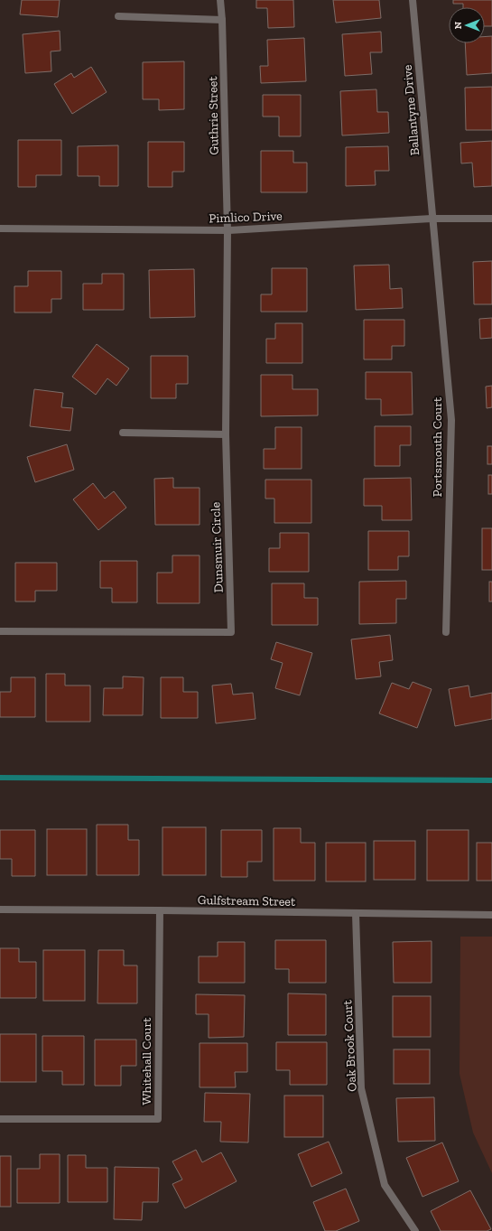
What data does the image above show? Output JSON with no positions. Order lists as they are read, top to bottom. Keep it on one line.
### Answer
{"streets":{"street":["Ballantyne Drive","Guthrie Street","Pimlico Drive","Portsmouth Court","Dunsmuir Circle","Gulfstream Street","Oak Brook Court","Whitehall Court"]},"crossings":[["Ballantyne Drive","Pimlico Drive"],["Ballantyne Drive","Portsmouth Court"],["Guthrie Street","Pimlico Drive"],["Guthrie Street","Dunsmuir Circle"],["Pimlico Drive","Portsmouth Court"],["Pimlico Drive","Dunsmuir Circle"],["Gulfstream Street","Oak Brook Court"],["Gulfstream Street","Whitehall Court"]],"north":"left"}
